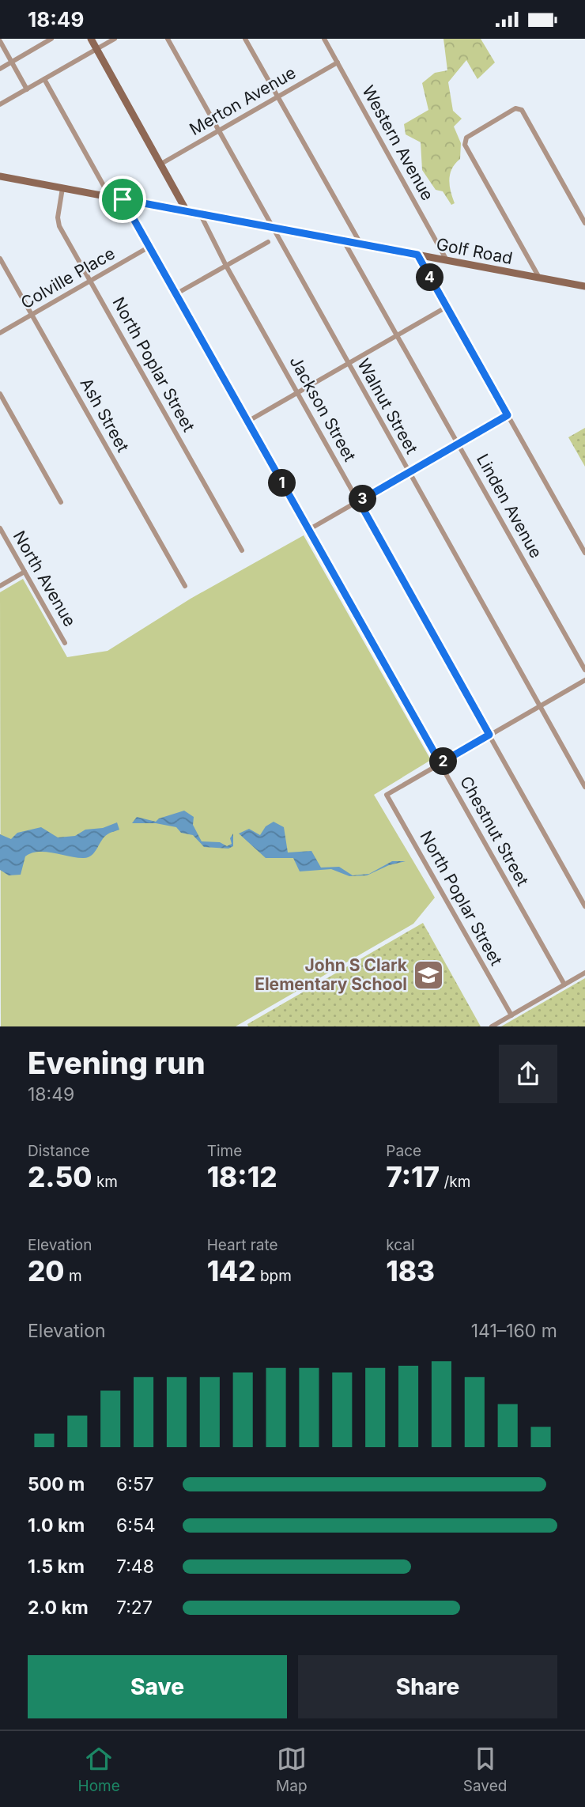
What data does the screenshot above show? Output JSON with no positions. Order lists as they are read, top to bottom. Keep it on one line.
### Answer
{"streets":{"street":["Merton Avenue","Western Avenue","Golf Road","Colville Place","North Poplar Street","Walnut Street","Jackson Street","Ash Street","Linden Avenue","North Avenue","Chestnut Street"]},"crossings":[["Merton Avenue","Western Avenue"],["Merton Avenue","Walnut Street"],["Western Avenue","Golf Road"],["Golf Road","North Poplar Street"],["Golf Road","Walnut Street"],["Golf Road","Jackson Street"],["Golf Road","Linden Avenue"],["Golf Road","Chestnut Street"],["Colville Place","North Poplar Street"],["Colville Place","Ash Street"],["Colville Place","Chestnut Street"],["North Poplar Street","Chestnut Street"]],"places":{"school or university":["John S Clark Elementary School"]},"page":{"status":"18:49","pins":["4","1","3","2"],"heading":["Evening run","18:49"],"stats":[["Distance","2.50 km"],["Time","18:12"],["Pace","7:17 /km"],["Elevation","20 m"],["Heart rate","142 bpm"],["kcal","183"]],"chart":["Elevation","141–160 m"],"list":[{"name":"500 m","note":"6:57"},{"name":"1.0 km","note":"6:54"},{"name":"1.5 km","note":"7:48"},{"name":"2.0 km","note":"7:27"}],"buttons":["Save","Share"],"tabs":["Home","Map","Saved"]}}
